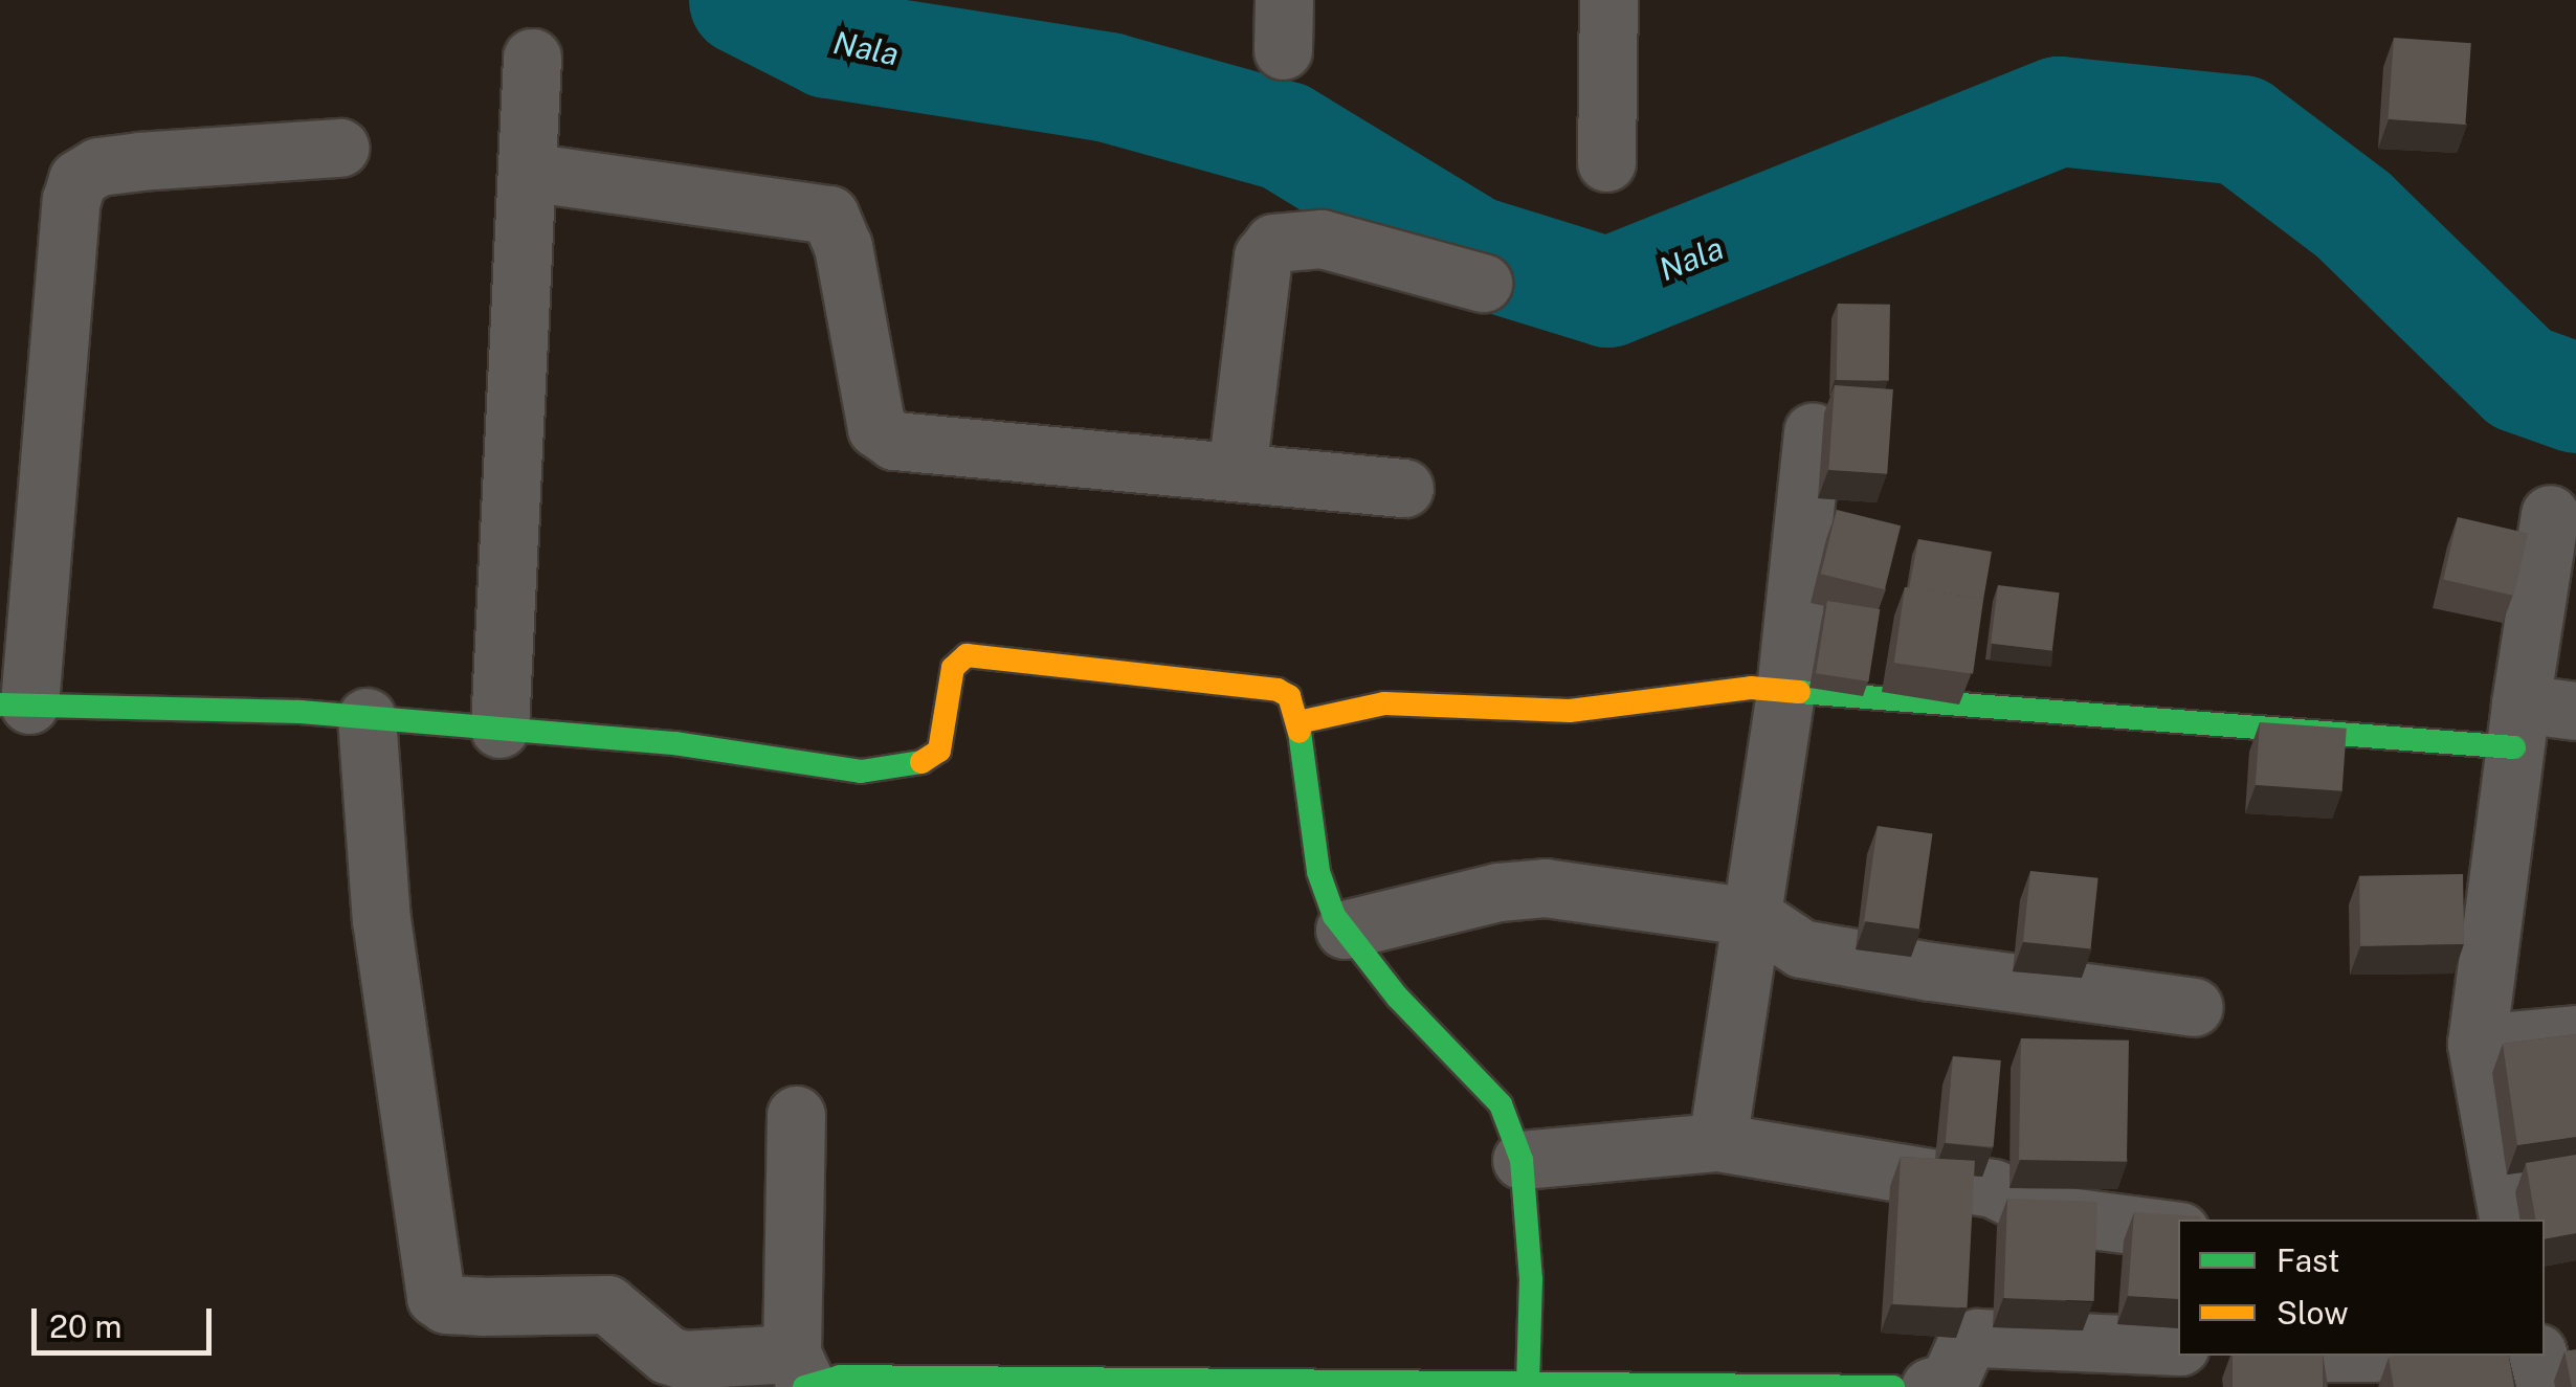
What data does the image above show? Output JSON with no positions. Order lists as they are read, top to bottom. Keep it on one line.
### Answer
{"water":["Nala"],"legend":["Fast","Slow"],"scale_bar":"20 m"}
